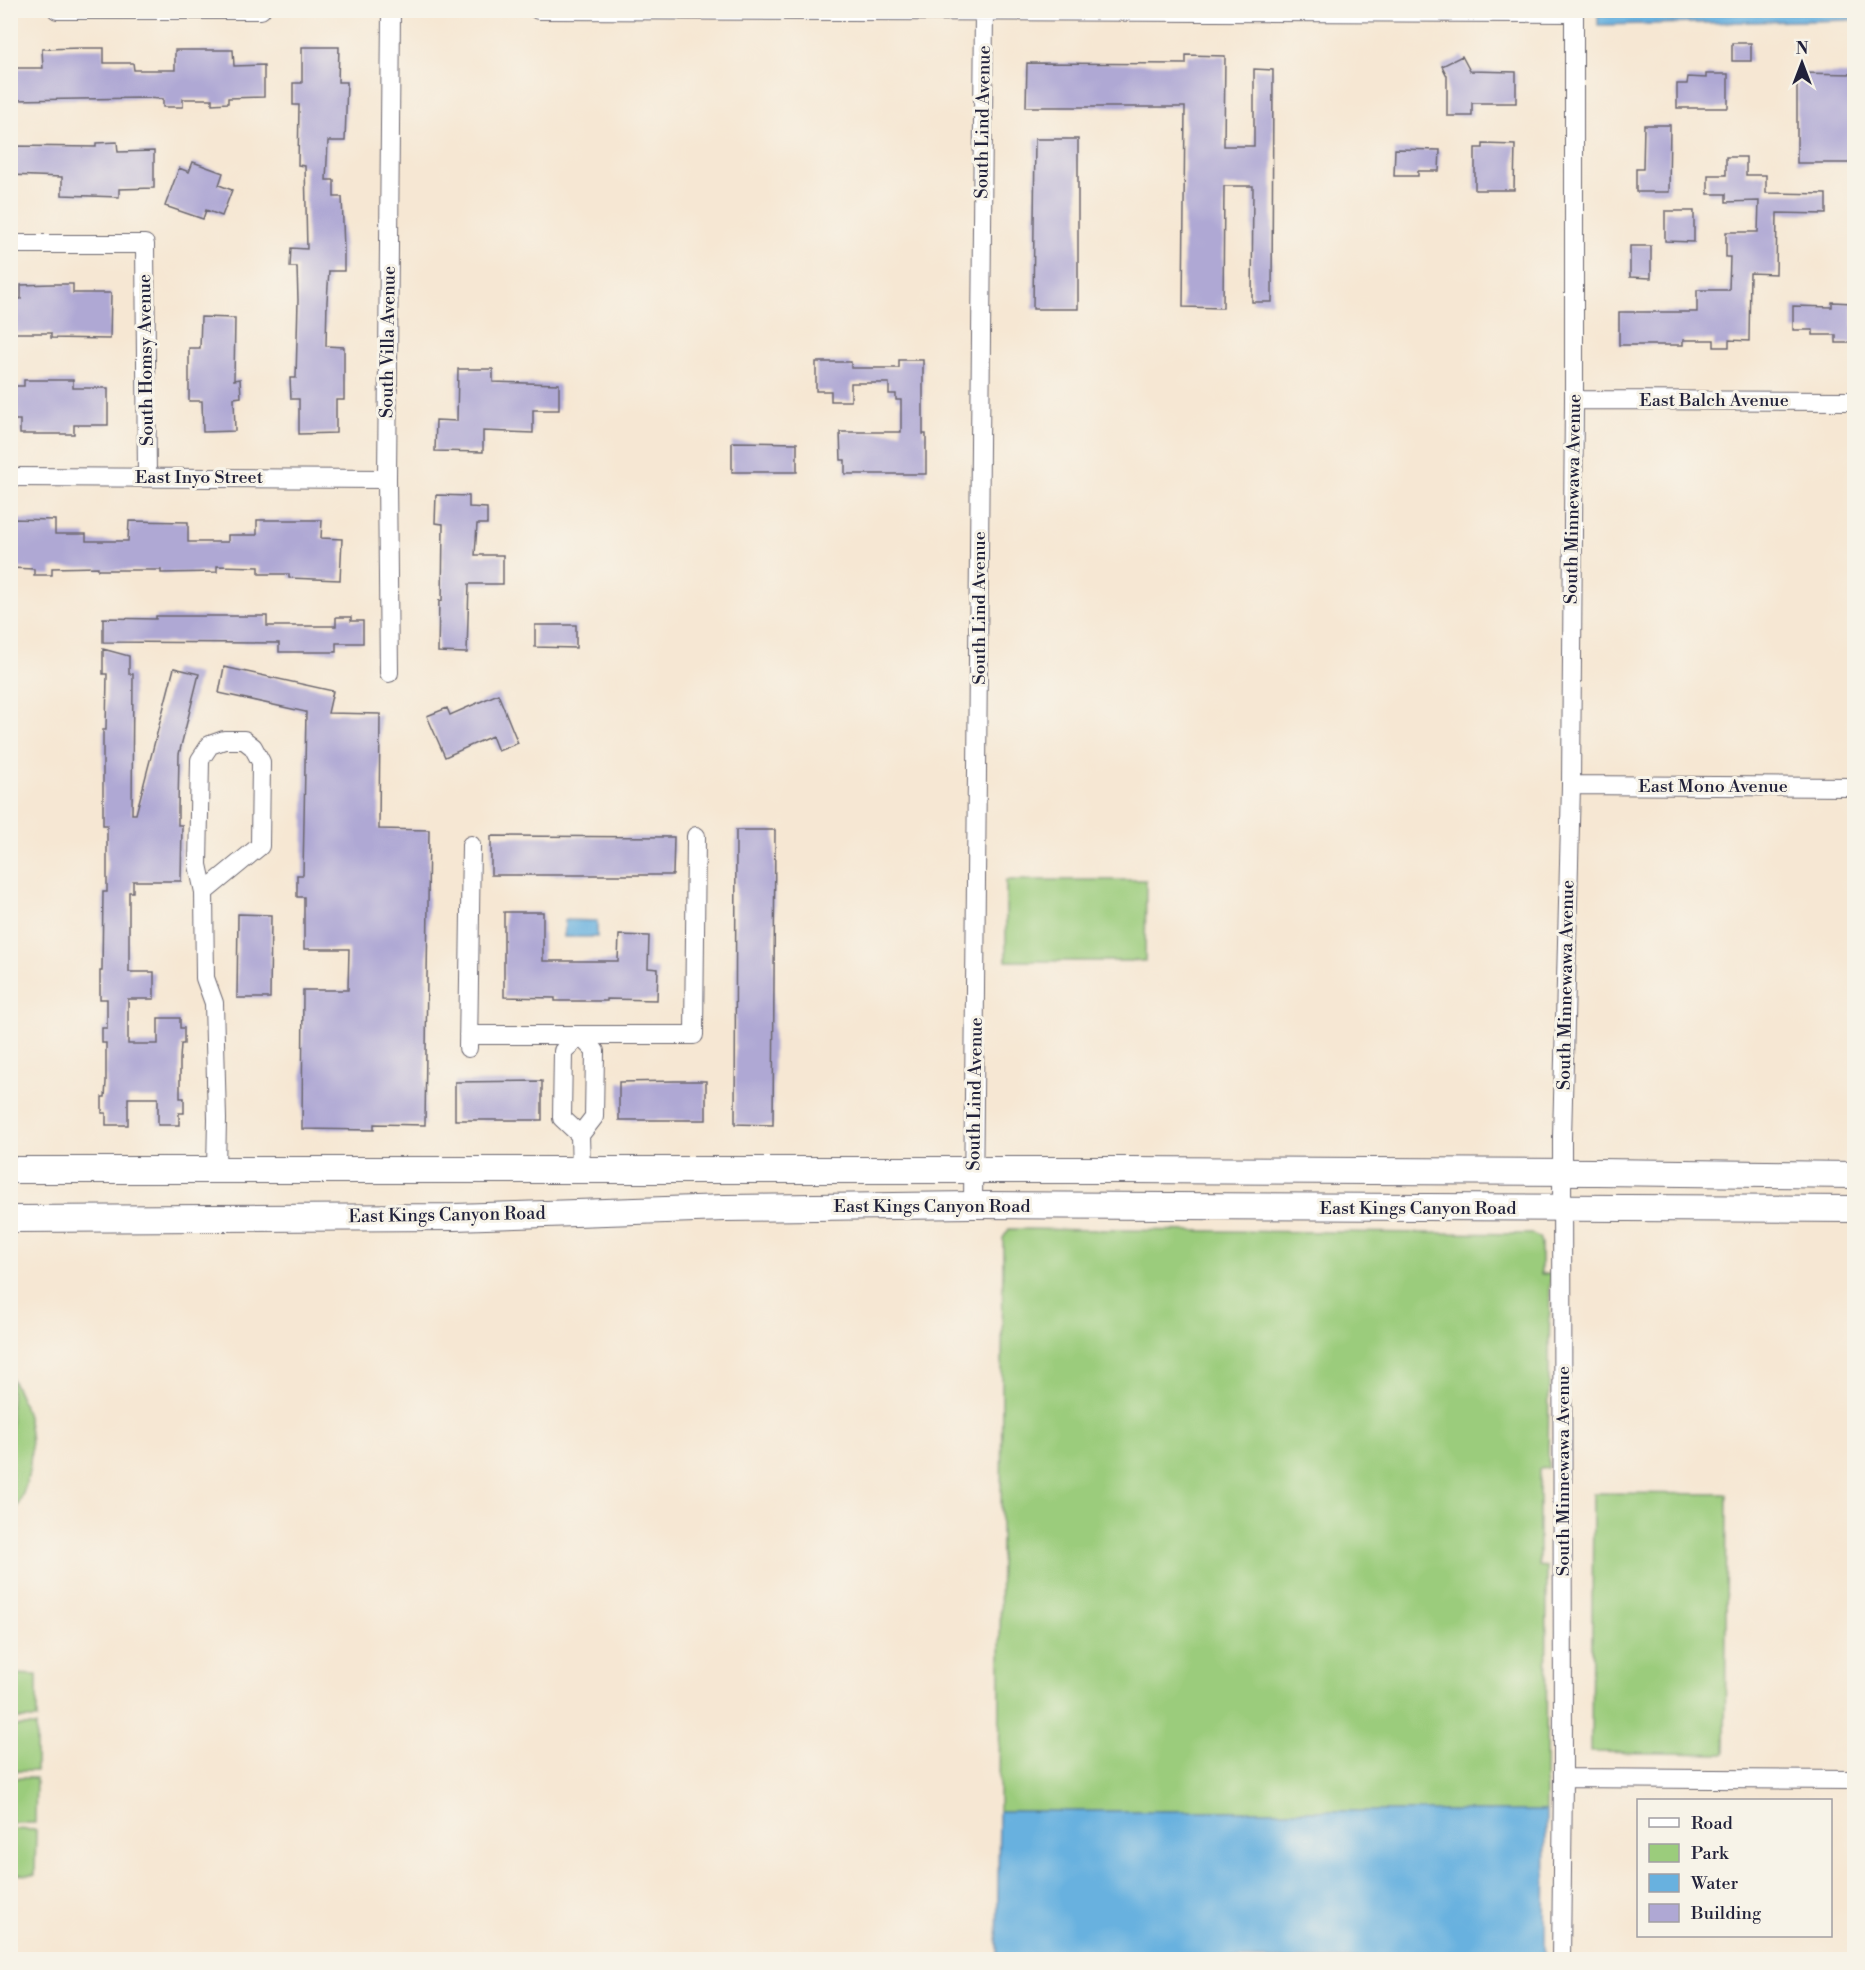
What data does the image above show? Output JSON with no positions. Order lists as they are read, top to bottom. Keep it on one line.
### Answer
{"streets":{"main road":["East Kings Canyon Road"],"street":["South Lind Avenue","South Villa Avenue","South Homsy Avenue","East Balch Avenue","East Inyo Street","South Minnewawa Avenue","East Mono Avenue"]},"crossings":[["South Lind Avenue","East Kings Canyon Road"],["South Villa Avenue","East Inyo Street"],["South Homsy Avenue","East Inyo Street"],["East Balch Avenue","South Minnewawa Avenue"],["South Minnewawa Avenue","East Mono Avenue"],["South Minnewawa Avenue","East Kings Canyon Road"]],"legend":["Road","Park","Water","Building"],"north":"top"}
